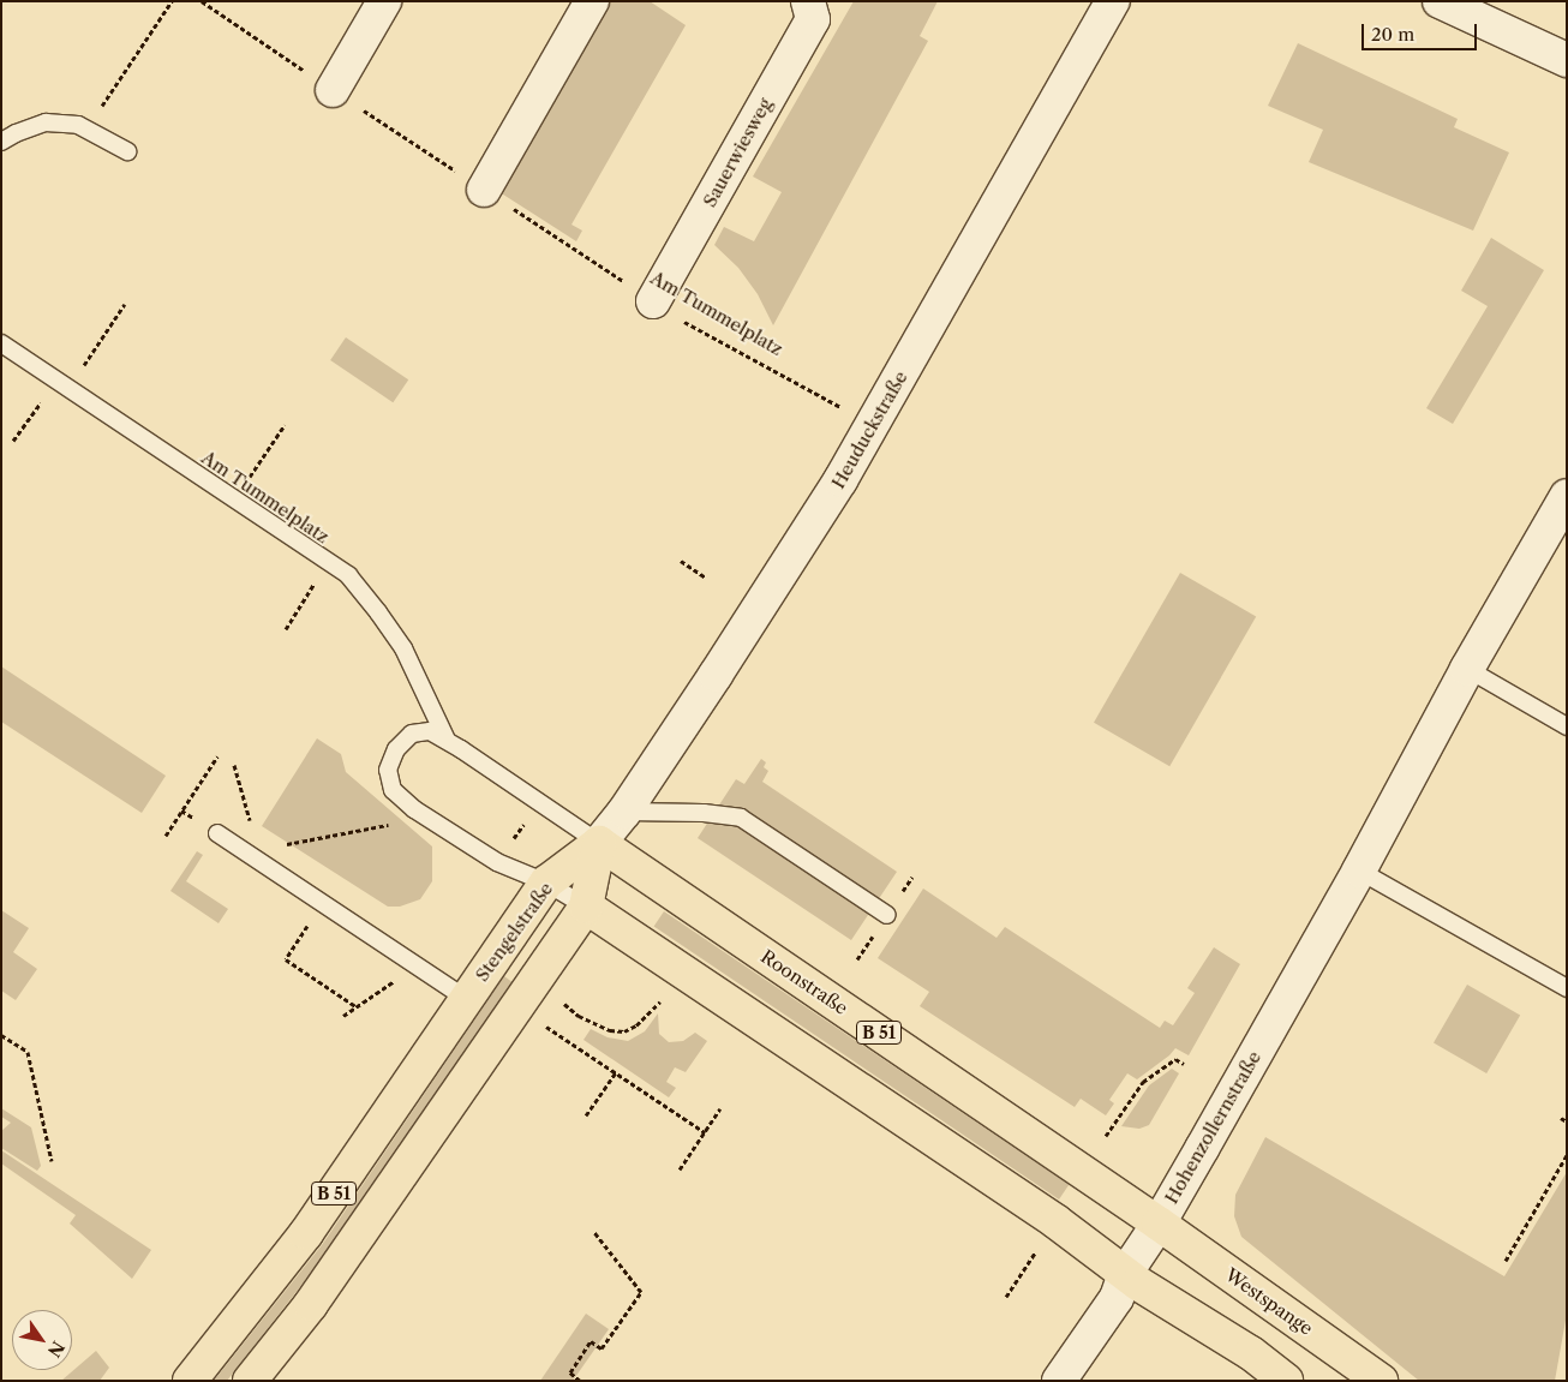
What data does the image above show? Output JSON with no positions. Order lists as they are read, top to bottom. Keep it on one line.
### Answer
{"streets":{"main road":["Stengelstraße","Roonstraße","B 51","Westspange"],"street":["Sauerwiesweg","Heuduckstraße","Hohenzollernstraße"],"lane":["Am Tummelplatz"]},"crossings":[["Sauerwiesweg","Am Tummelplatz"],["Am Tummelplatz","Heuduckstraße"],["Heuduckstraße","Stengelstraße"],["Heuduckstraße","Roonstraße"],["Heuduckstraße","B 51"],["Stengelstraße","Roonstraße"],["Stengelstraße","B 51"],["Roonstraße","B 51"],["Roonstraße","Hohenzollernstraße"],["Roonstraße","Westspange"],["Hohenzollernstraße","Westspange"]],"scale_bar":"20 m","north":"bottom right"}
